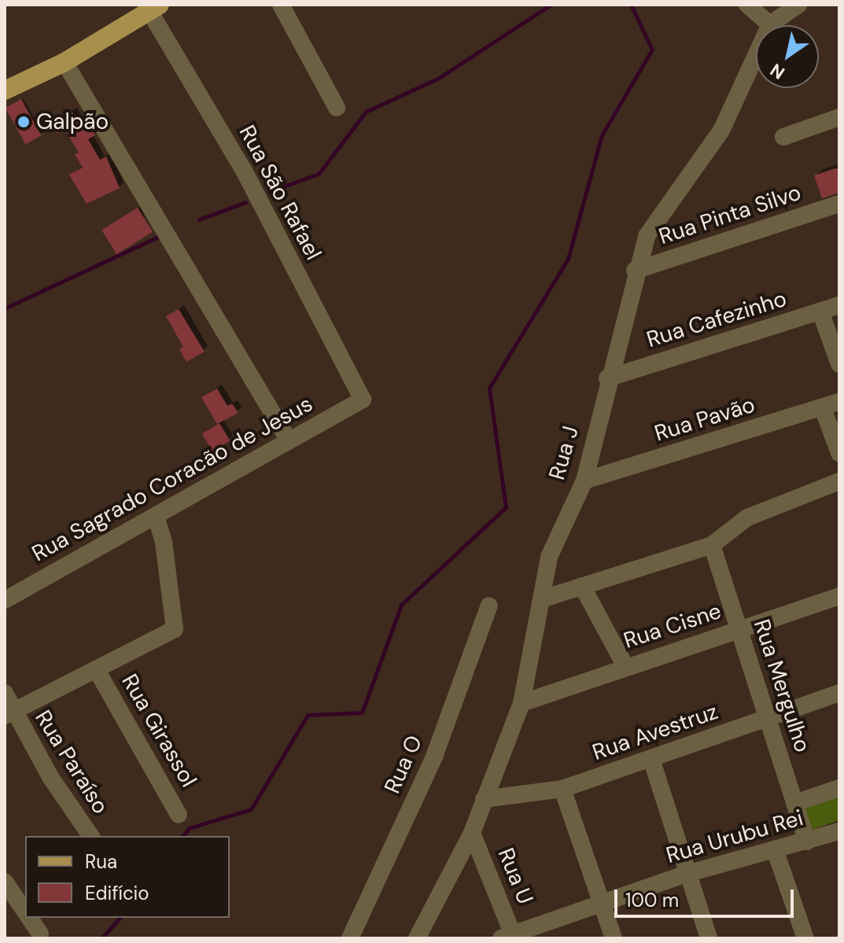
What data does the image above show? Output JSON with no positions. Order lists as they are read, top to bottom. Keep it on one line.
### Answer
{"streets":{"street":["Rua São Rafael","Rua Pinta Silvo","Rua Cafezinho","Rua Pavão","Rua J","Rua Sagrado Coracão de Jesus","Rua Cisne","Rua Mergulho","Rua Girassol","Rua Avestruz","Rua Paraíso","Rua O","Rua Urubu Rei","Rua U"]},"crossings":[["Rua São Rafael","Rua Sagrado Coracão de Jesus"],["Rua Pinta Silvo","Rua J"],["Rua Cafezinho","Rua J"],["Rua Pavão","Rua J"],["Rua J","Rua Cisne"],["Rua J","Rua Avestruz"],["Rua J","Rua U"],["Rua Cisne","Rua Mergulho"],["Rua Mergulho","Rua Avestruz"],["Rua Mergulho","Rua Urubu Rei"],["Rua Urubu Rei","Rua U"]],"places":["Galpão"],"legend":["Rua","Edifício"],"scale_bar":"100 m","north":"bottom left"}
